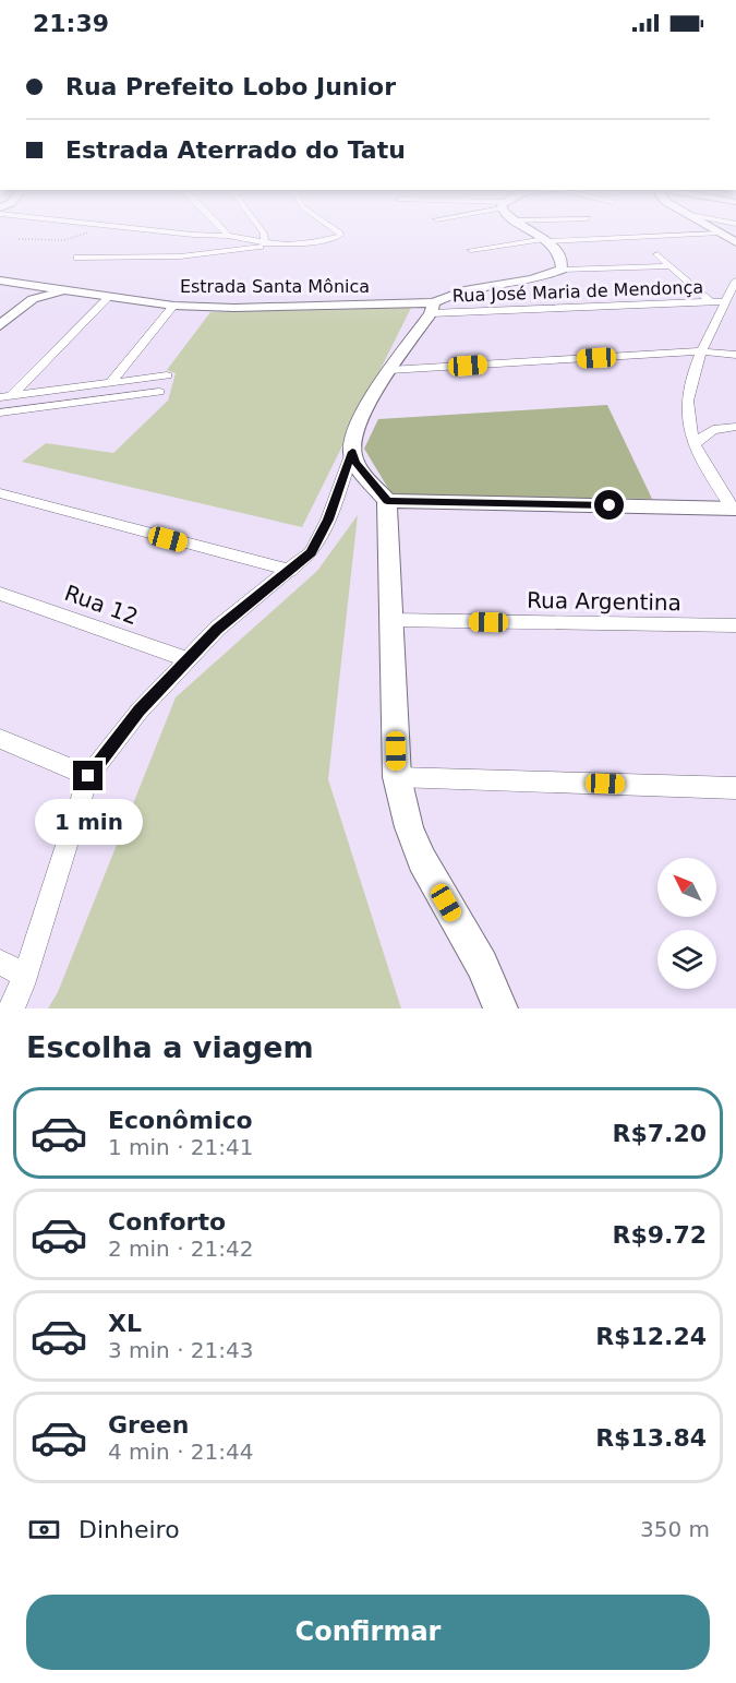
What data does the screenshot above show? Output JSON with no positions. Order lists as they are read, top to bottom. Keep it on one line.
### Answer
{"streets":{"main road":["Estrada Santa Mônica"],"street":["Rua José Maria de Mendonça","Rua Argentina","Rua 12"]},"crossings":[["Estrada Santa Mônica","Rua José Maria de Mendonça"]],"north":"top left","page":{"status":"21:39","banner":["Rua Prefeito Lobo Junior","Estrada Aterrado do Tatu"],"bubble":"1 min","heading":"Escolha a viagem","list":[{"name":"Econômico","note":"1 min · 21:41","value":"R$7.20"},{"name":"Conforto","note":"2 min · 21:42","value":"R$9.72"},{"name":"XL","note":"3 min · 21:43","value":"R$12.24"},{"name":"Green","note":"4 min · 21:44","value":"R$13.84"}],"pay":["Dinheiro","350 m"],"buttons":"Confirmar"}}
